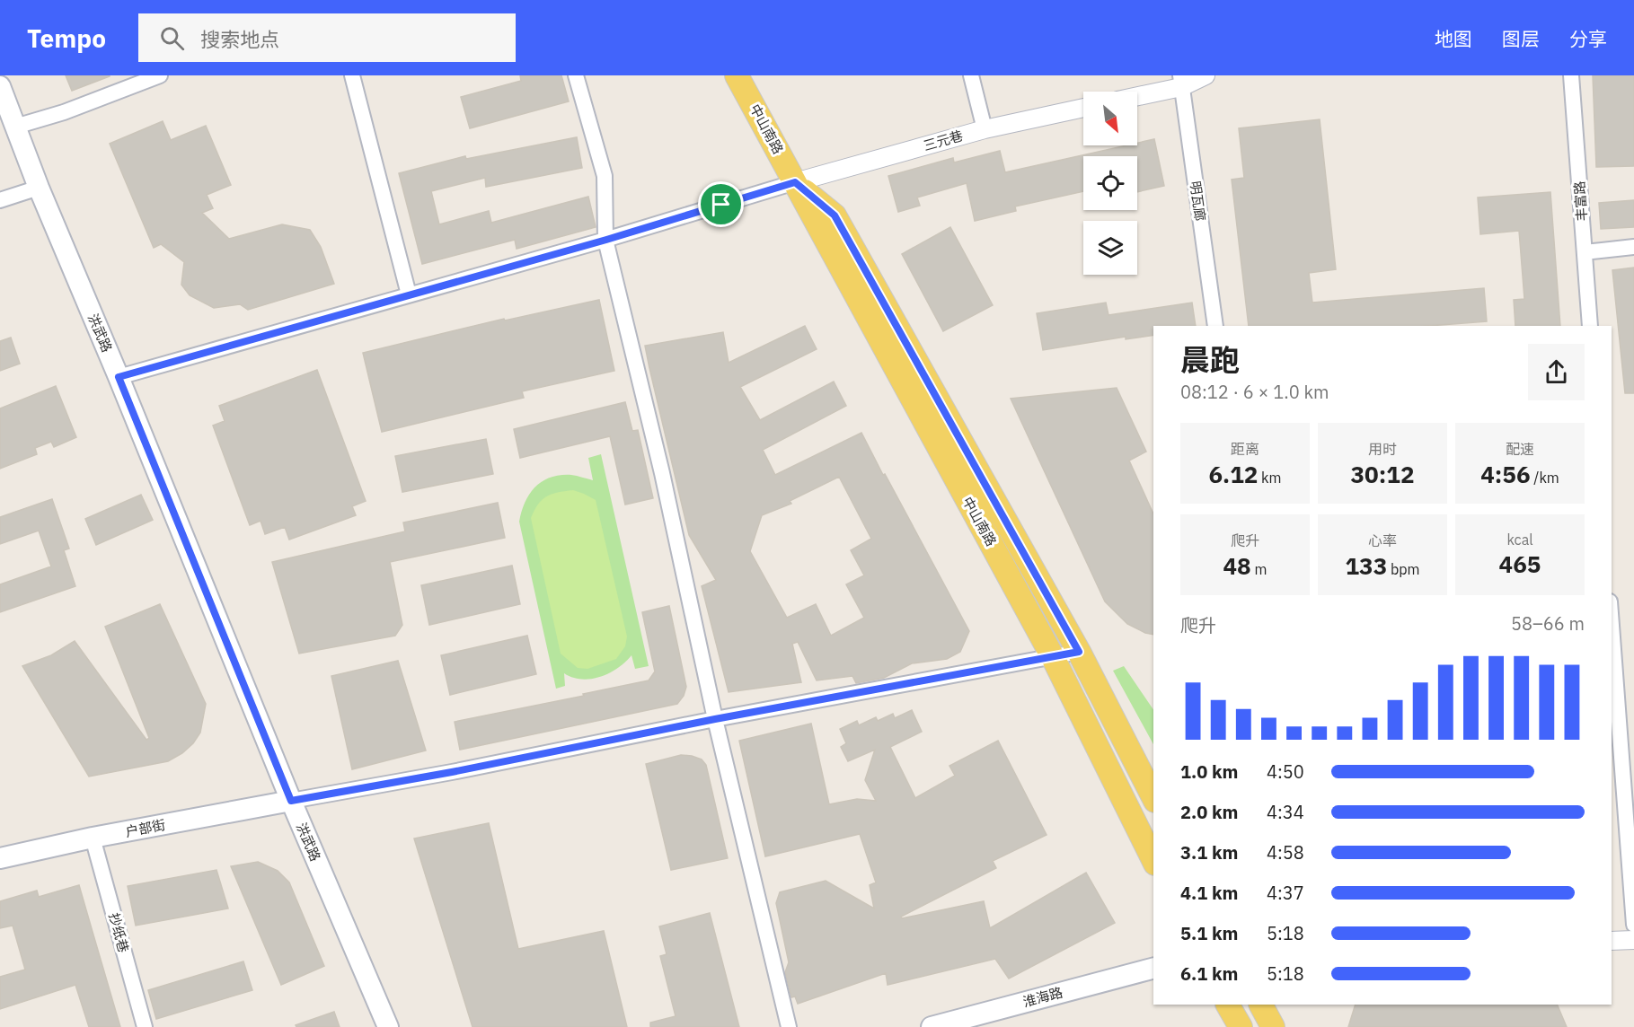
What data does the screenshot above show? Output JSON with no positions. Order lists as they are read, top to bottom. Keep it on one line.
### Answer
{"streets":{"main road":["中山南路","洪武路","户部街","淮海路"],"street":["三元巷","明瓦廊","丰富路","抄纸巷"]},"crossings":[["中山南路","三元巷"],["洪武路","户部街"],["户部街","抄纸巷"]],"north":"bottom right","page":{"header":"Tempo","search":"搜索地点","nav":["地图","图层","分享"],"heading":["晨跑","08:12 · 6 × 1.0 km"],"stats":[["距离","6.12 km"],["用时","30:12"],["配速","4:56 /km"],["爬升","48 m"],["心率","133 bpm"],["kcal","465"]],"chart":["爬升","58–66 m"],"list":[{"name":"1.0 km","note":"4:50"},{"name":"2.0 km","note":"4:34"},{"name":"3.1 km","note":"4:58"},{"name":"4.1 km","note":"4:37"},{"name":"5.1 km","note":"5:18"},{"name":"6.1 km","note":"5:18"}]}}
